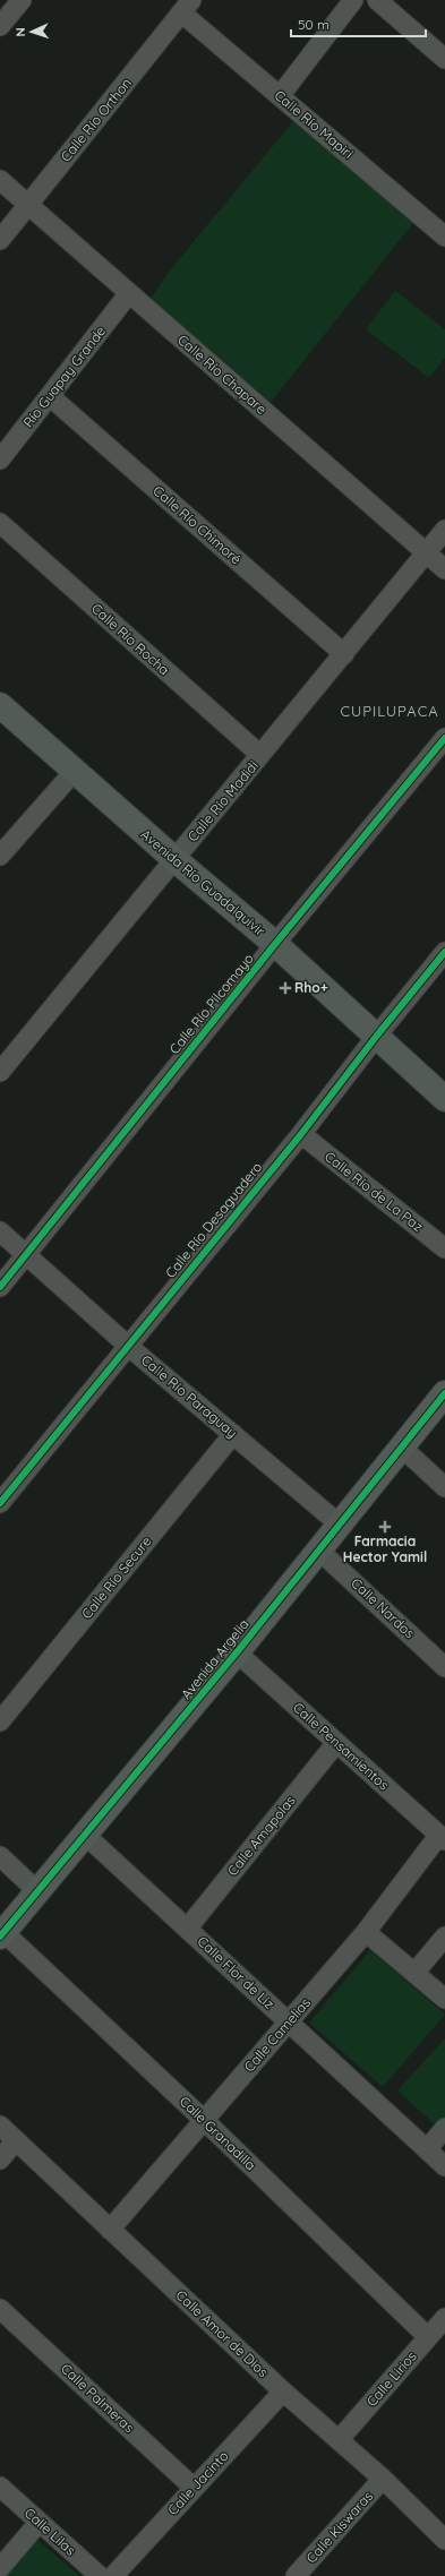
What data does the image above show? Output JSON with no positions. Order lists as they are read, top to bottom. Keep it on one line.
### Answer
{"streets":{"street":["Calle Río Orthon","Calle Río Mapiri","Calle Río Chapare","Río Guapay Grande","Calle Río Chimoré","Calle Río Rocha","Calle Río Madidi","Avenida Río Guadalquivir","Calle Río Pilcomayo","Calle Río de La Paz","Calle Río Desaguadero","Calle Río Paraguay","Calle Río Secure","Calle Nardos","Avenida Argelia","Calle Pensamientos","Calle Amapolas","Calle Flor de Liz","Calle Camelias","Calle Granadilla","Calle Amor de Dios","Calle Lirios","Calle Palmeras","Calle Jacinto","Calle Kiswaras","Calle Lilas"]},"crossings":[["Calle Río Orthon","Calle Río Mapiri"],["Calle Río Orthon","Calle Río Chapare"],["Calle Río Chapare","Río Guapay Grande"],["Calle Río Chapare","Calle Río Madidi"],["Río Guapay Grande","Calle Río Chimoré"],["Calle Río Chimoré","Calle Río Madidi"],["Calle Río Rocha","Calle Río Madidi"],["Calle Río Madidi","Avenida Río Guadalquivir"],["Avenida Río Guadalquivir","Calle Río Pilcomayo"],["Avenida Río Guadalquivir","Calle Río Desaguadero"],["Calle Río Pilcomayo","Calle Río Paraguay"],["Calle Río de La Paz","Calle Río Desaguadero"],["Calle Río Desaguadero","Calle Río Paraguay"],["Calle Río Paraguay","Calle Río Secure"],["Calle Río Paraguay","Avenida Argelia"],["Calle Nardos","Avenida Argelia"],["Avenida Argelia","Calle Pensamientos"],["Avenida Argelia","Calle Flor de Liz"],["Avenida Argelia","Calle Granadilla"],["Calle Pensamientos","Calle Amapolas"],["Calle Pensamientos","Calle Camelias"],["Calle Amapolas","Calle Flor de Liz"],["Calle Flor de Liz","Calle Camelias"],["Calle Camelias","Calle Granadilla"],["Calle Camelias","Calle Amor de Dios"],["Calle Granadilla","Calle Lirios"],["Calle Amor de Dios","Calle Lirios"],["Calle Amor de Dios","Calle Jacinto"],["Calle Amor de Dios","Calle Kiswaras"],["Calle Palmeras","Calle Jacinto"]],"districts":["CUPILUPACA"],"places":{"health":["Rho+","Farmacia Hector Yamil"]},"scale_bar":"50 m","north":"left"}
